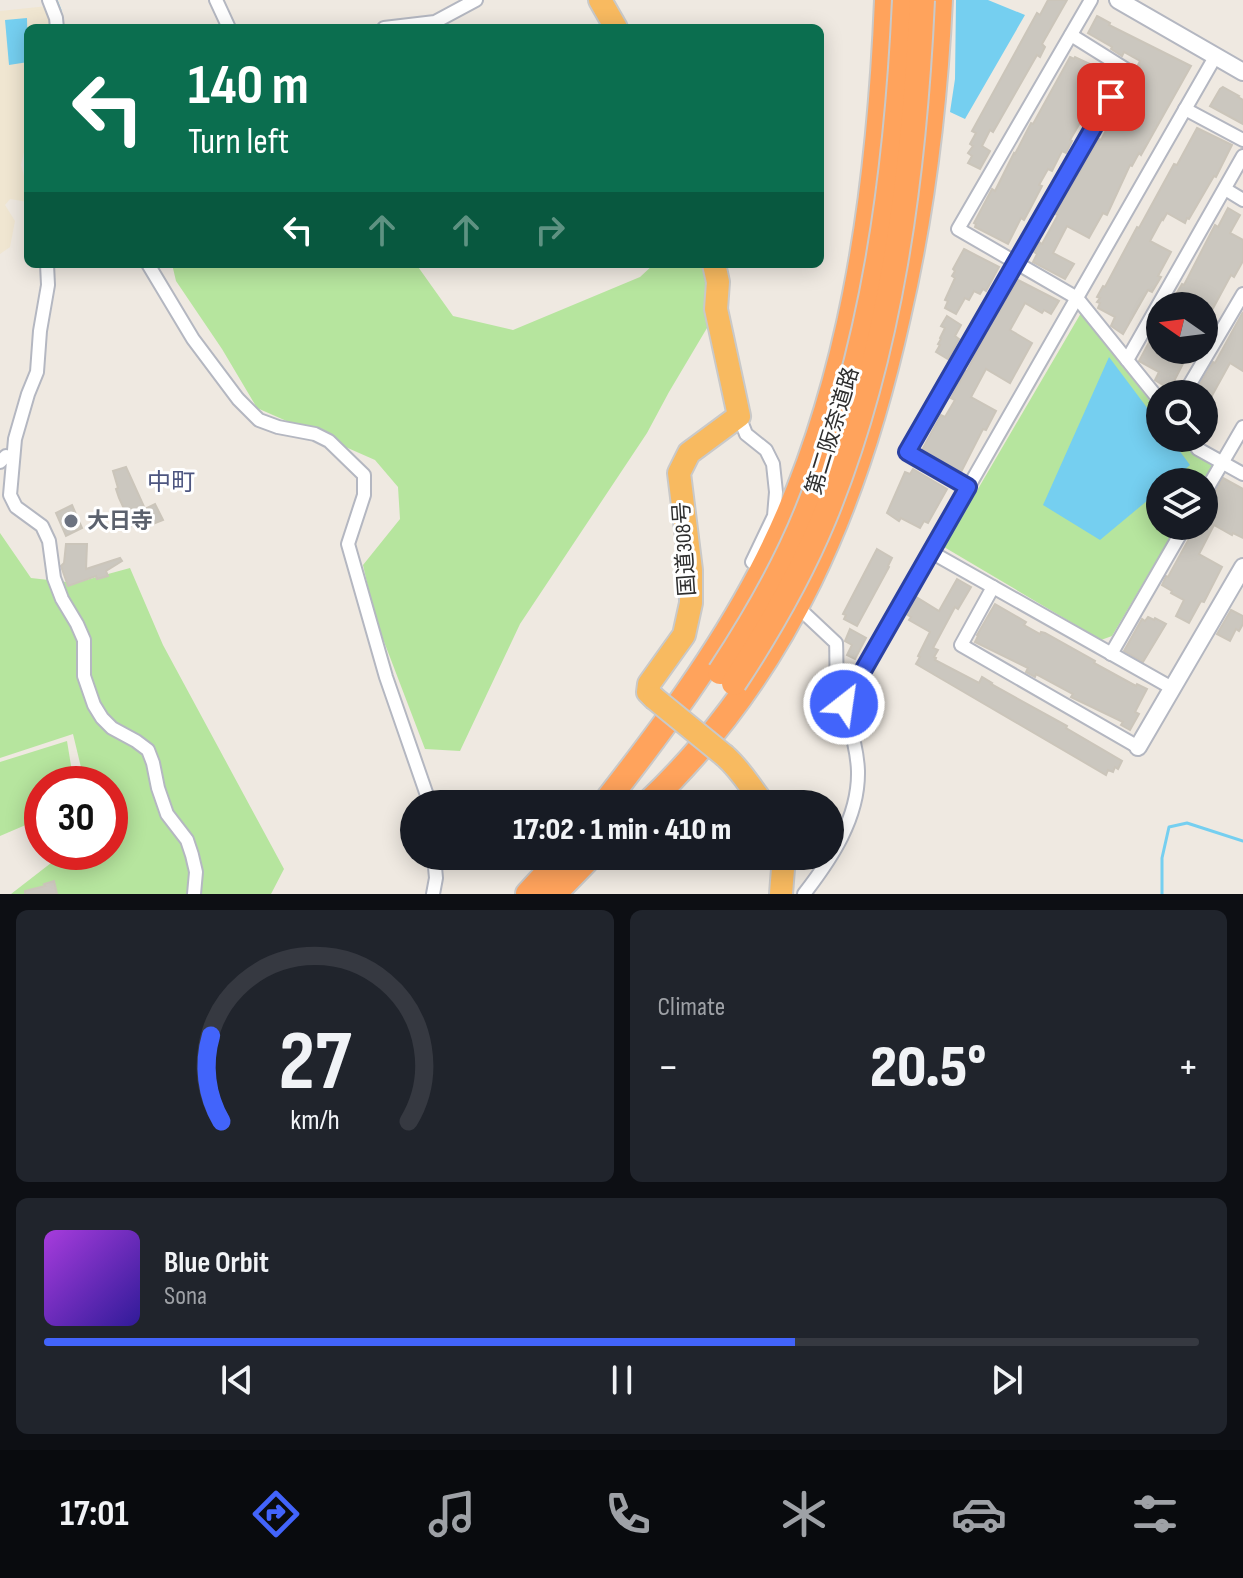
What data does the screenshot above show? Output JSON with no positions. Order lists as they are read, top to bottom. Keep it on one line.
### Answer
{"streets":{"highway":["第二阪奈道路","国道308号"]},"districts":["中町"],"places":["大日寺"],"north":"left","page":{"turn":["140 m","Turn left"],"limit":"30","trip":"17:02 · 1 min · 410 m","tile":"Climate","heat":["−","20.5°","+"],"song":["Blue Orbit","Sona"],"tabs":"17:01","gauge":["27","km/h"]}}
